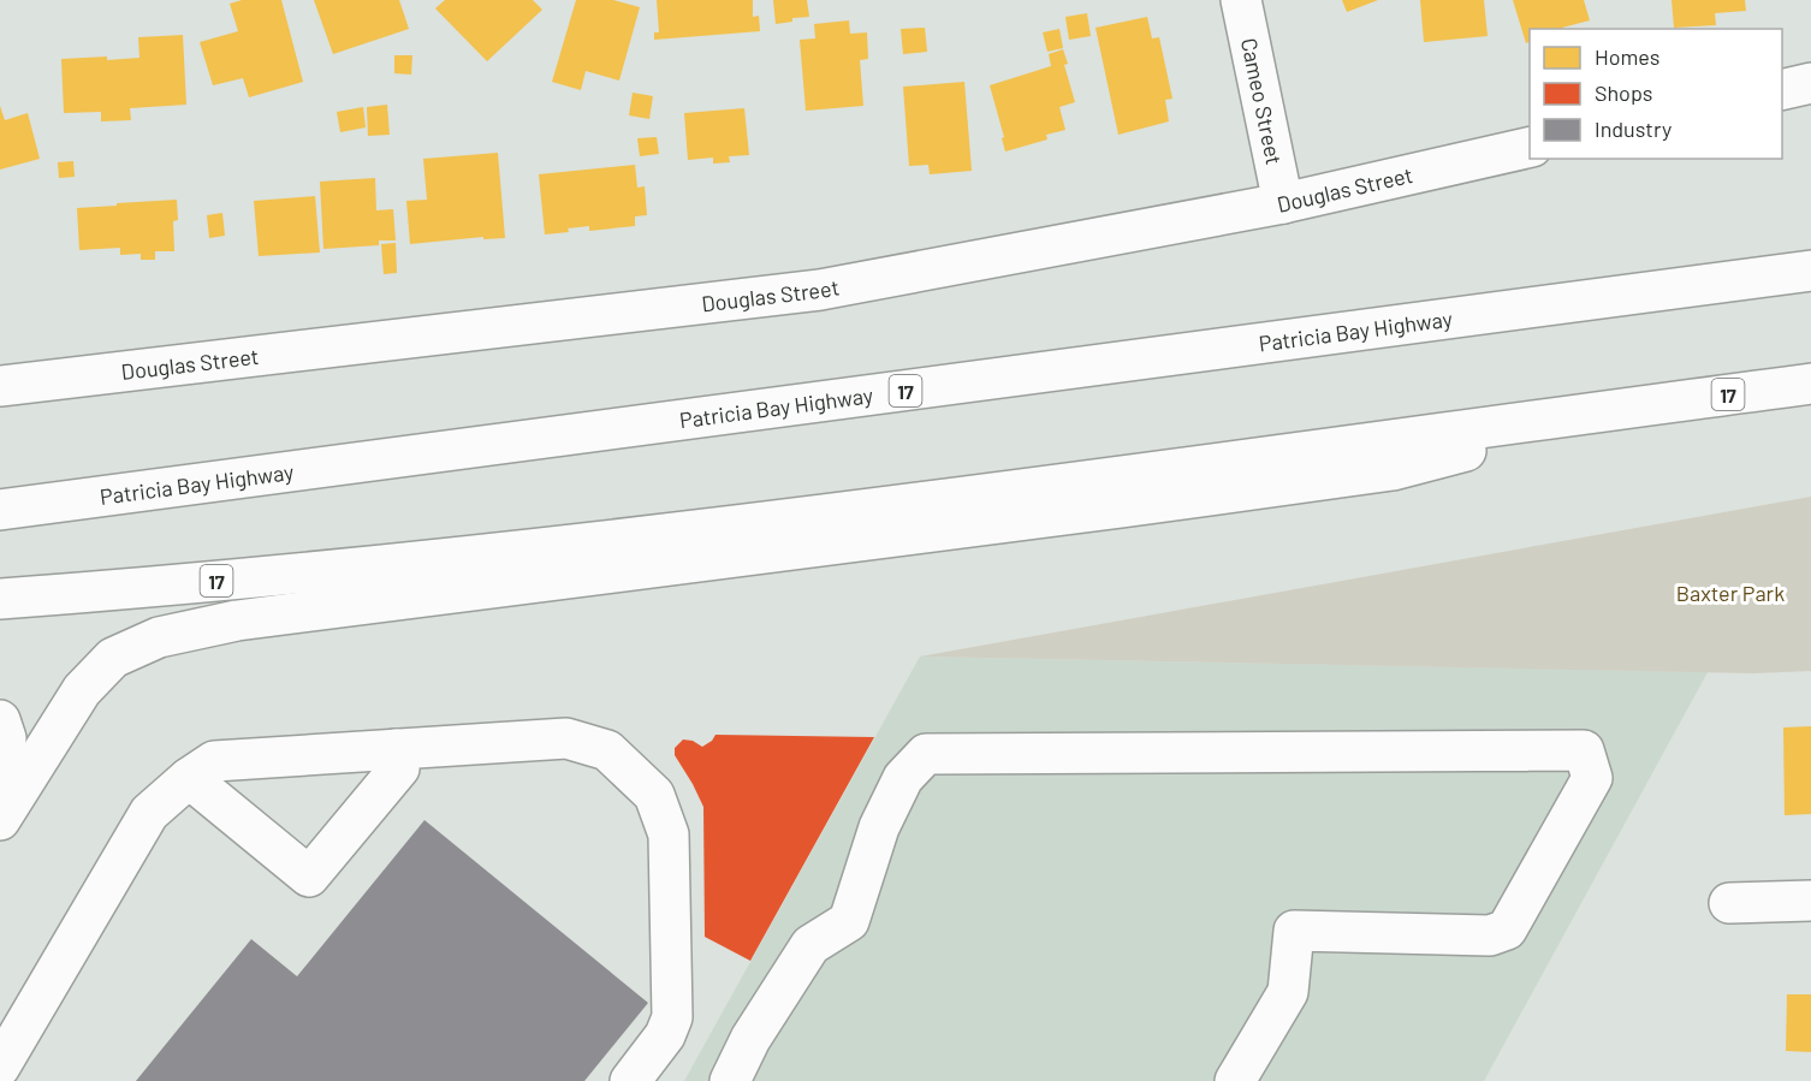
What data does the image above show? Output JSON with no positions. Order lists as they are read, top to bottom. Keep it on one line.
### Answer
{"streets":{"main road":["Cameo Street","Douglas Street","Patricia Bay Highway","17"]},"crossings":[["Cameo Street","Douglas Street"]],"parks":["Baxter Park"],"legend":["Homes","Shops","Industry"]}
